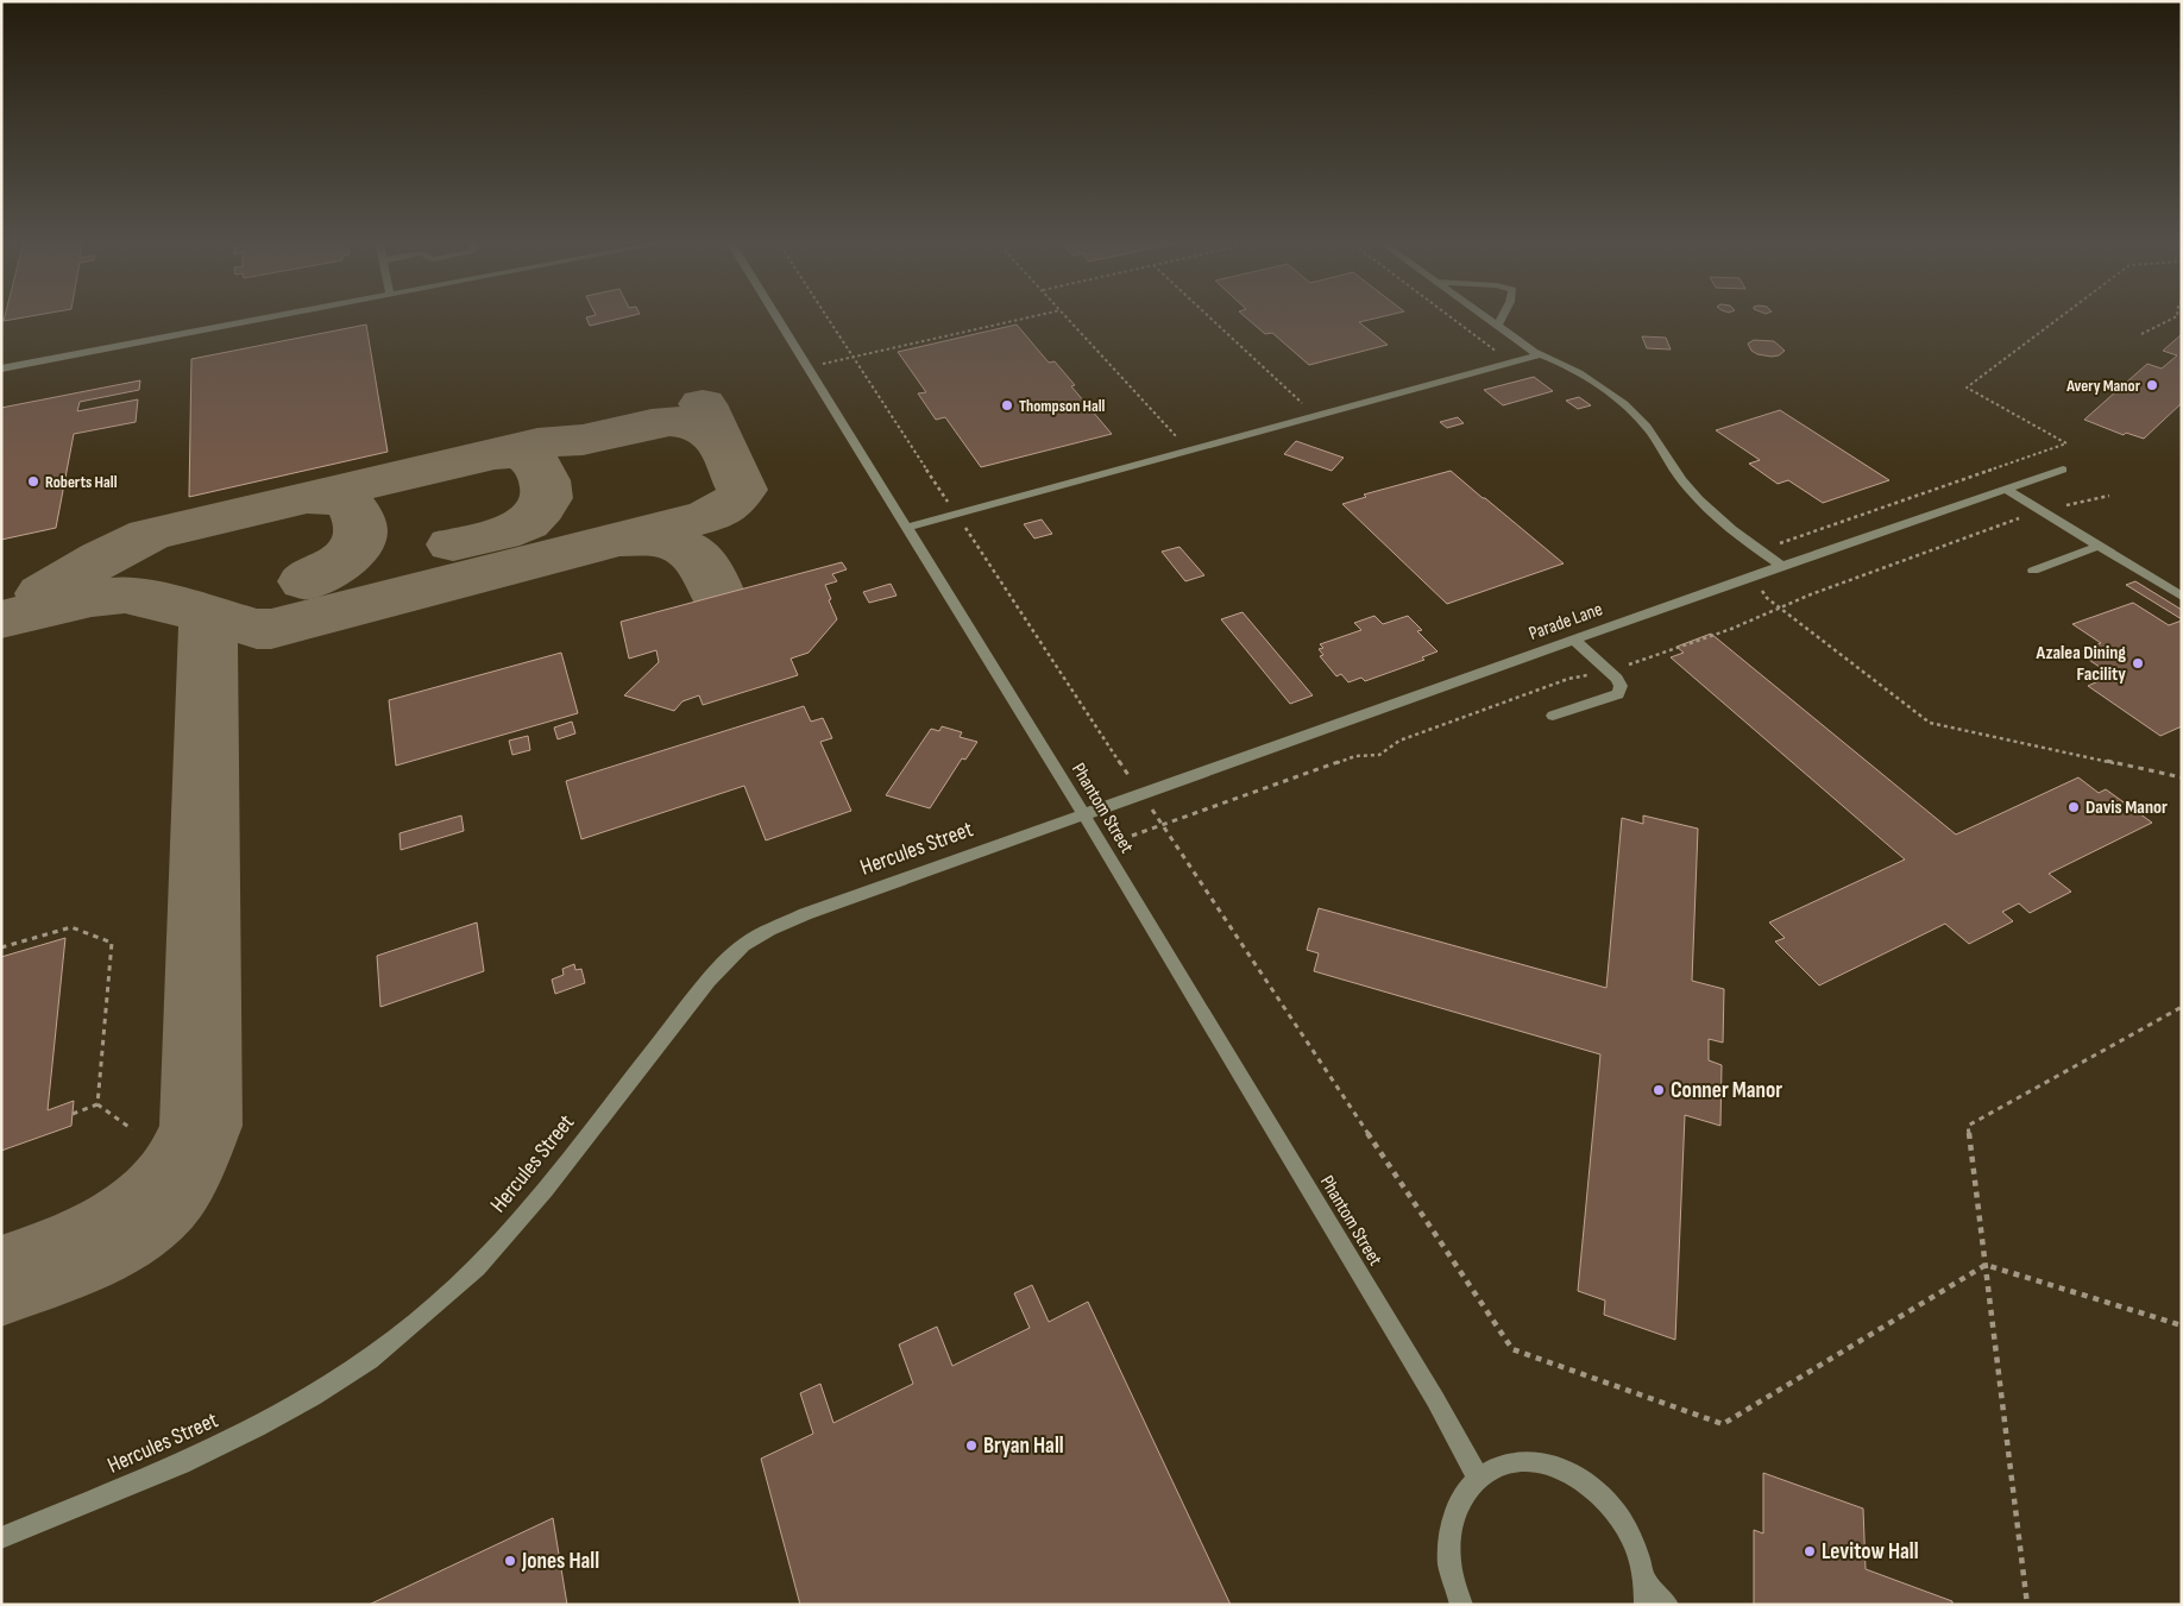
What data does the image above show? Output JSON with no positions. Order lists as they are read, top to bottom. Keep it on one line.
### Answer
{"streets":{"street":["Parade Lane","Phantom Street","Hercules Street"]},"crossings":[["Parade Lane","Phantom Street"],["Parade Lane","Hercules Street"],["Phantom Street","Hercules Street"]],"places":["Avery Manor","Thompson Hall","Roberts Hall","Azalea Dining Facility","Davis Manor","Conner Manor","Bryan Hall","Levitow Hall","Jones Hall"]}
